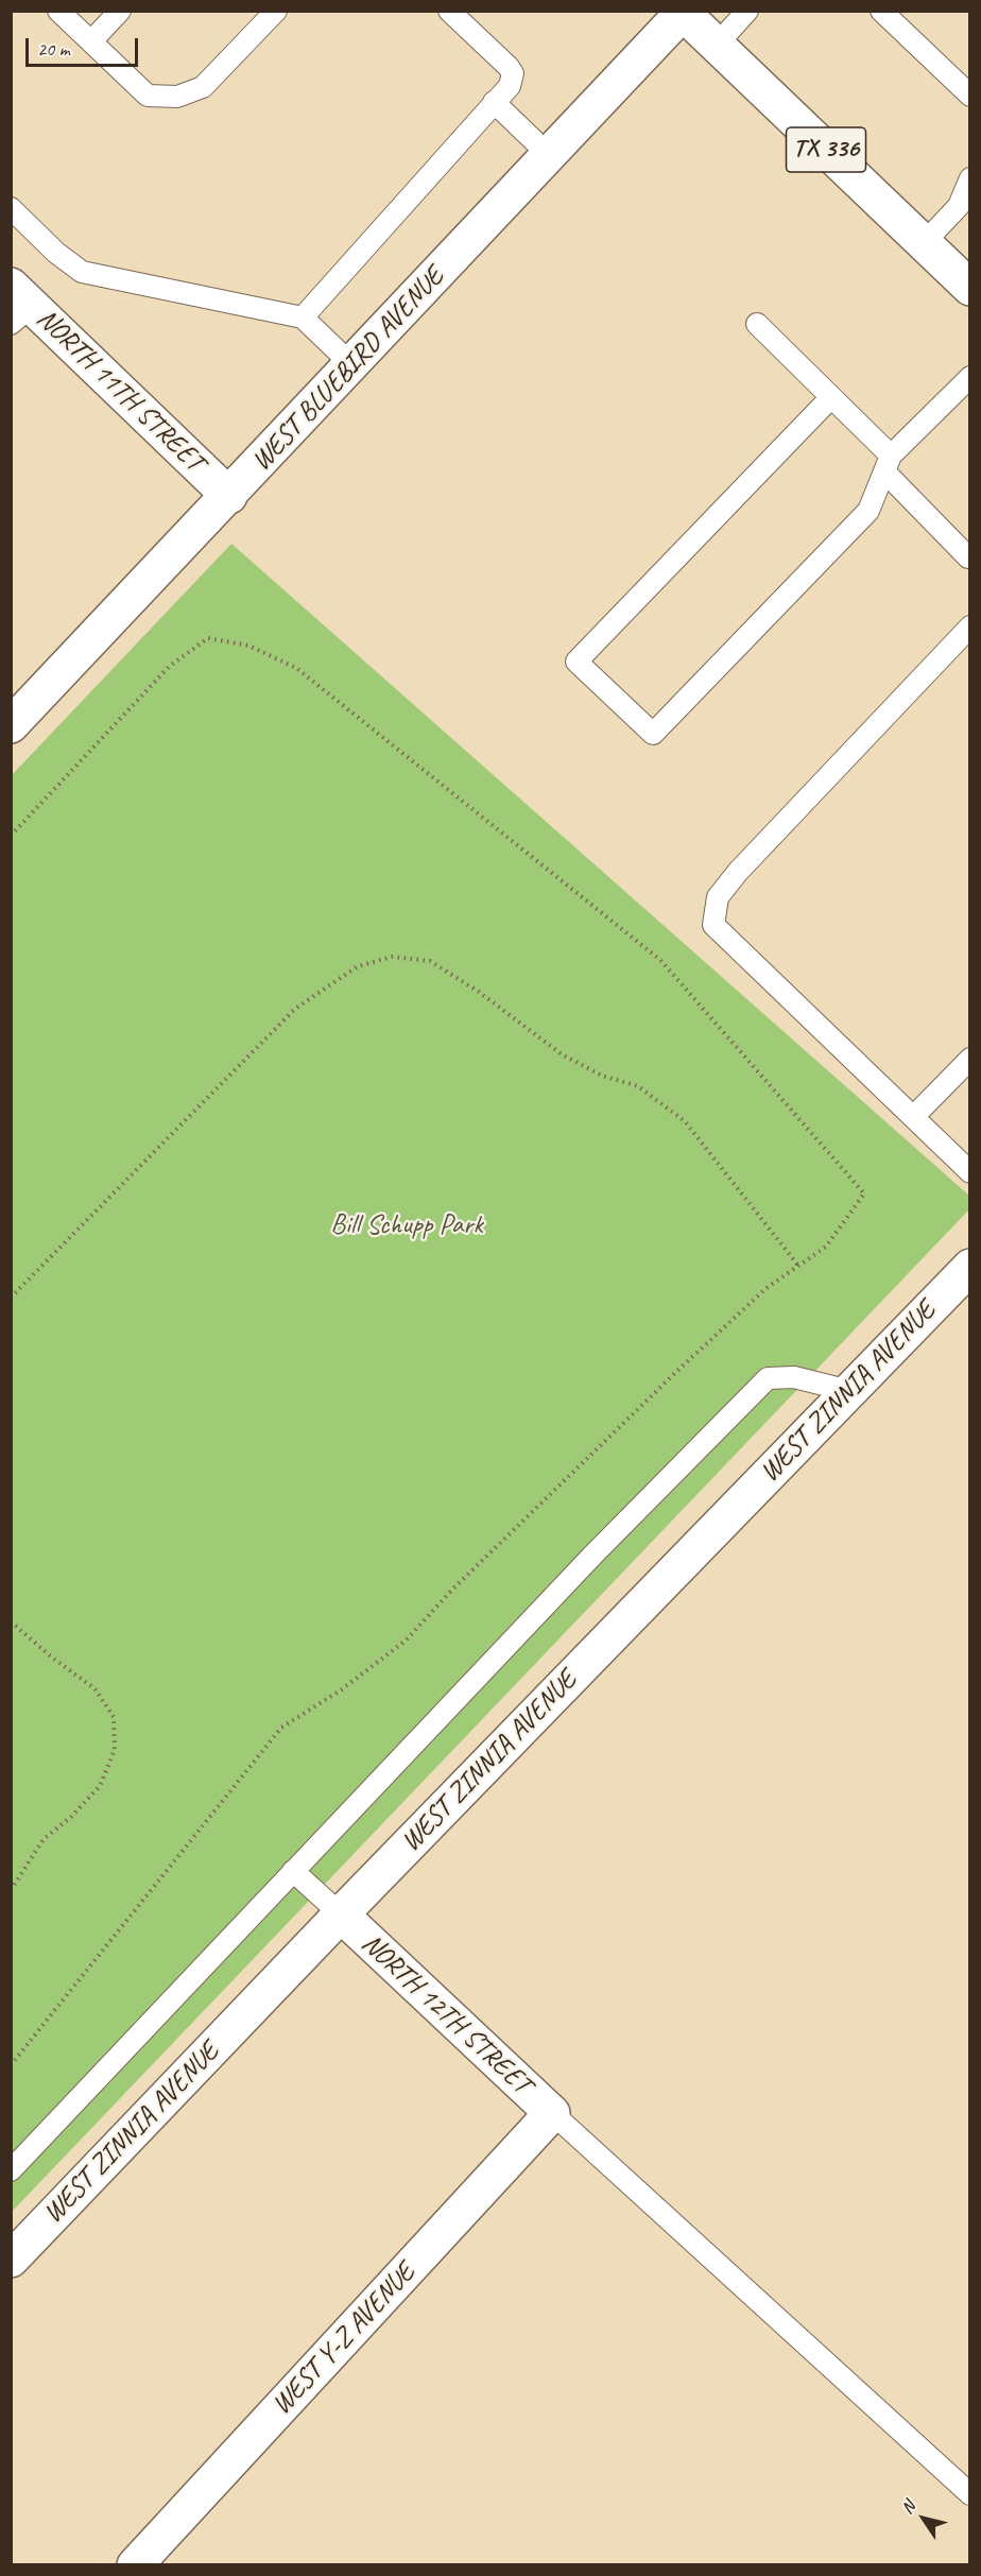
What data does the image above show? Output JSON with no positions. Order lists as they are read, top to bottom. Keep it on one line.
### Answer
{"streets":{"street":["TX 336","WEST BLUEBIRD AVENUE","NORTH 11TH STREET","WEST ZINNIA AVENUE","NORTH 12TH STREET","WEST Y-Z AVENUE"]},"crossings":[["TX 336","WEST BLUEBIRD AVENUE"],["WEST BLUEBIRD AVENUE","NORTH 11TH STREET"],["WEST ZINNIA AVENUE","NORTH 12TH STREET"],["NORTH 12TH STREET","WEST Y-Z AVENUE"]],"parks":["Bill Schupp Park"],"scale_bar":"20 m","north":"top left"}
